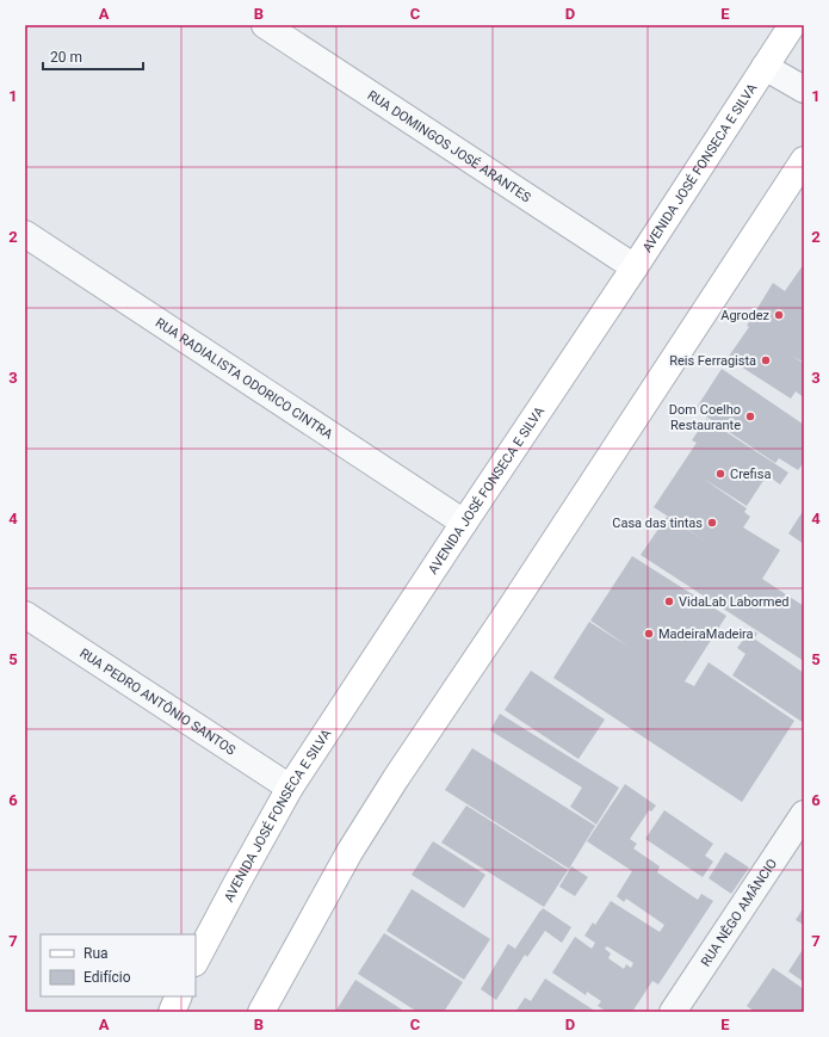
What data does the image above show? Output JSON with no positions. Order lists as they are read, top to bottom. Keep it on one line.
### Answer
{"streets":{"main road":["AVENIDA JOSÉ FONSECA E SILVA"],"street":["RUA DOMINGOS JOSÉ ARANTES","RUA RADIALISTA ODORICO CINTRA","RUA PEDRO ANTÔNIO SANTOS","RUA NÊGO AMÂNCIO"]},"crossings":[["RUA DOMINGOS JOSÉ ARANTES","AVENIDA JOSÉ FONSECA E SILVA"],["AVENIDA JOSÉ FONSECA E SILVA","RUA RADIALISTA ODORICO CINTRA"],["AVENIDA JOSÉ FONSECA E SILVA","RUA PEDRO ANTÔNIO SANTOS"]],"places":["Agrodez","Reis Ferragista","Dom Coelho Restaurante","Crefisa","Casa das tintas","VidaLab Labormed","MadeiraMadeira"],"legend":["Rua","Edifício"],"scale_bar":"20 m","grid":{"columns":["A","B","C","D","E"],"rows":["1","2","3","4","5","6","7"]}}
